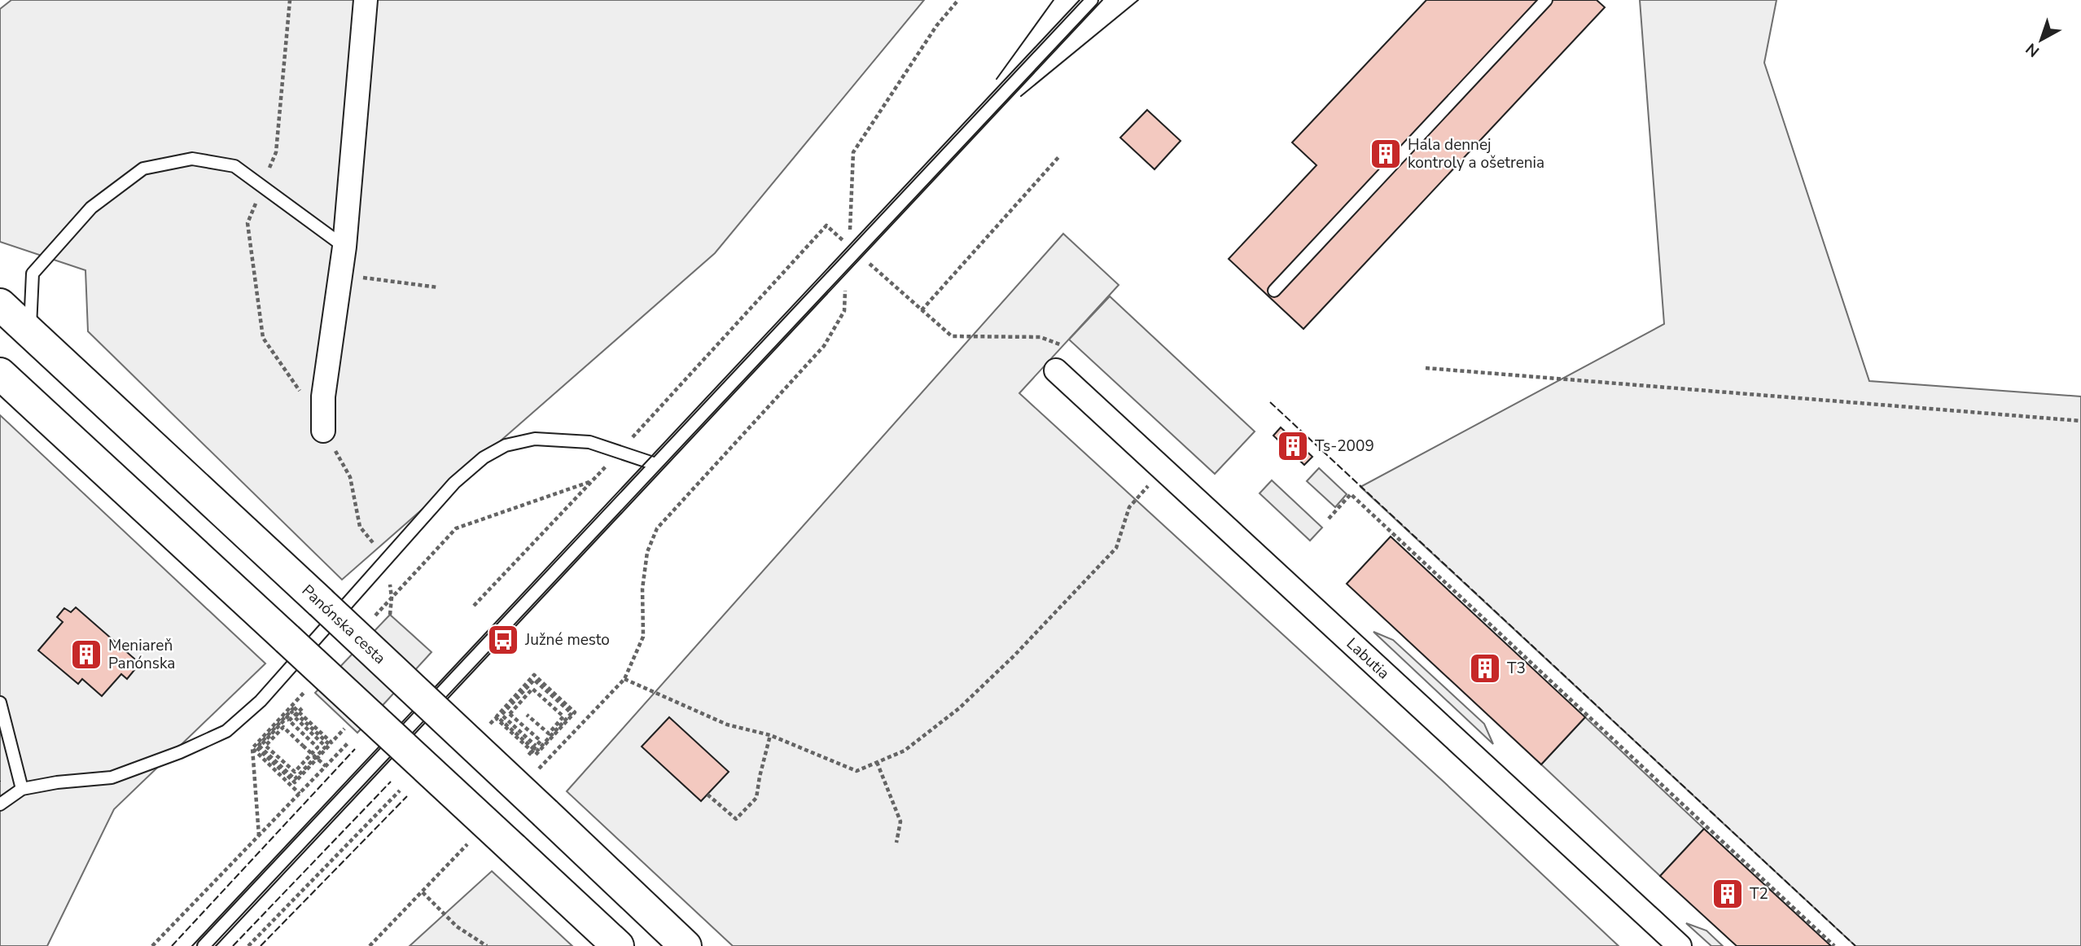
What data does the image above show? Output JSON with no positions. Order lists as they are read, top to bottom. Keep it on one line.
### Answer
{"streets":{"main road":["Panónska cesta"],"street":["Labutia"]},"places":{"building":["Hala dennej kontroly a ošetrenia","Ts-2009","Meniareň Panónska","T3","T2"],"bus stop":["Južné mesto"]},"north":"bottom left"}
